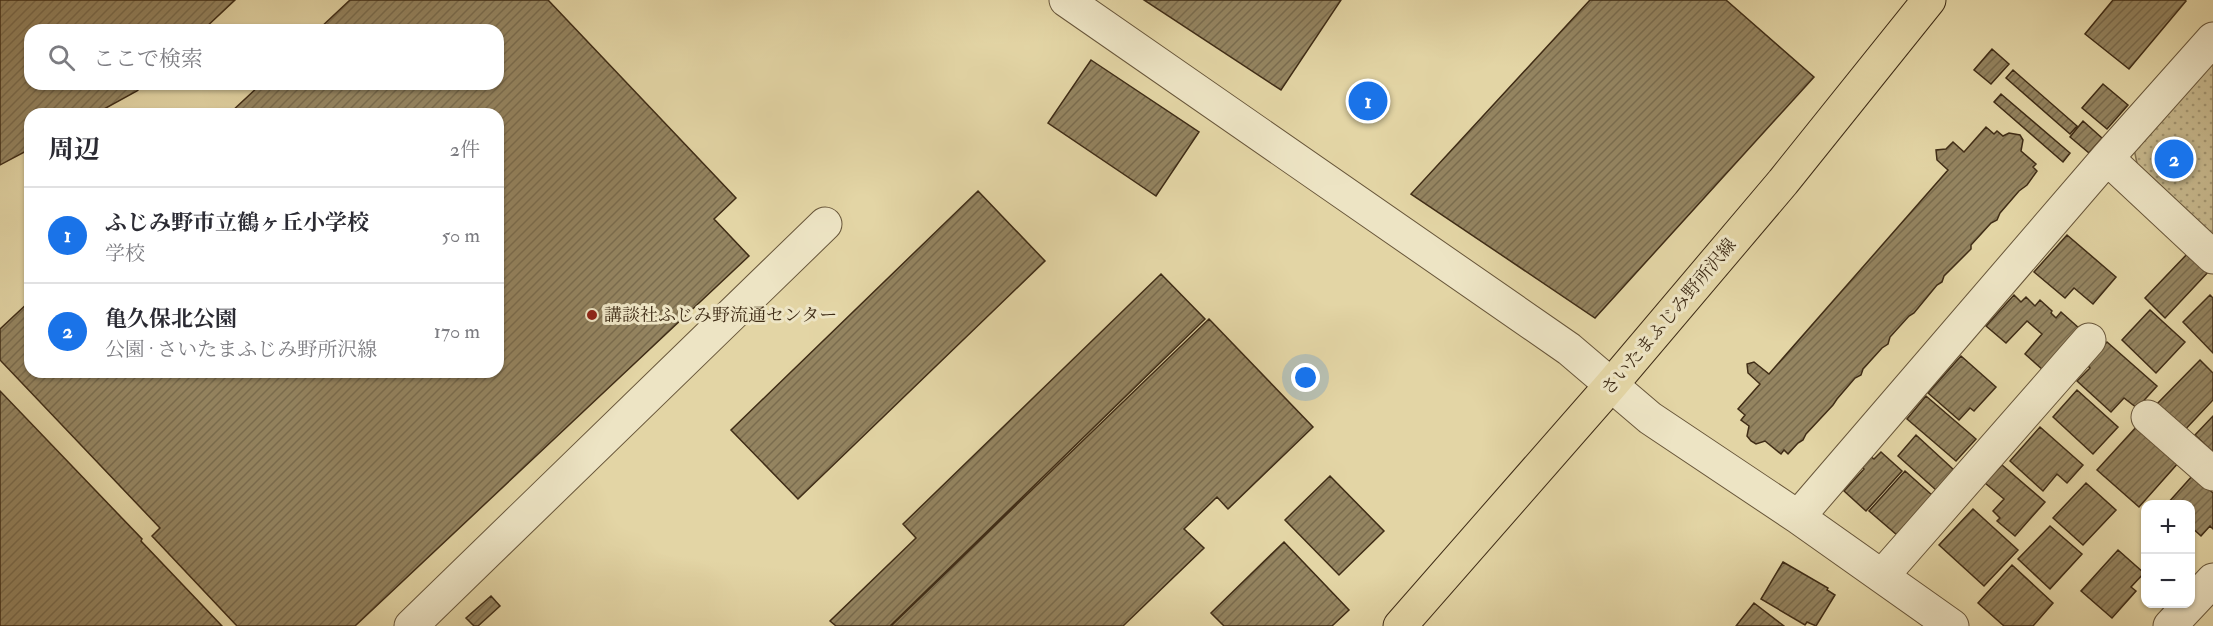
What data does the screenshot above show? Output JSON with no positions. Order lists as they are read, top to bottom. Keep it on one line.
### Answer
{"streets":{"main road":["さいたまふじみ野所沢線"]},"places":["講談社ふじみ野流通センター"],"page":{"search":"ここで検索","pins":["1","2"],"heading":["周辺","2件"],"list":[{"mark":"1","name":"ふじみ野市立鶴ヶ丘小学校","note":"学校","value":"50 m"},{"mark":"2","name":"亀久保北公園","note":"公園 · さいたまふじみ野所沢線","value":"170 m"}],"map_buttons":["+","−"]}}
